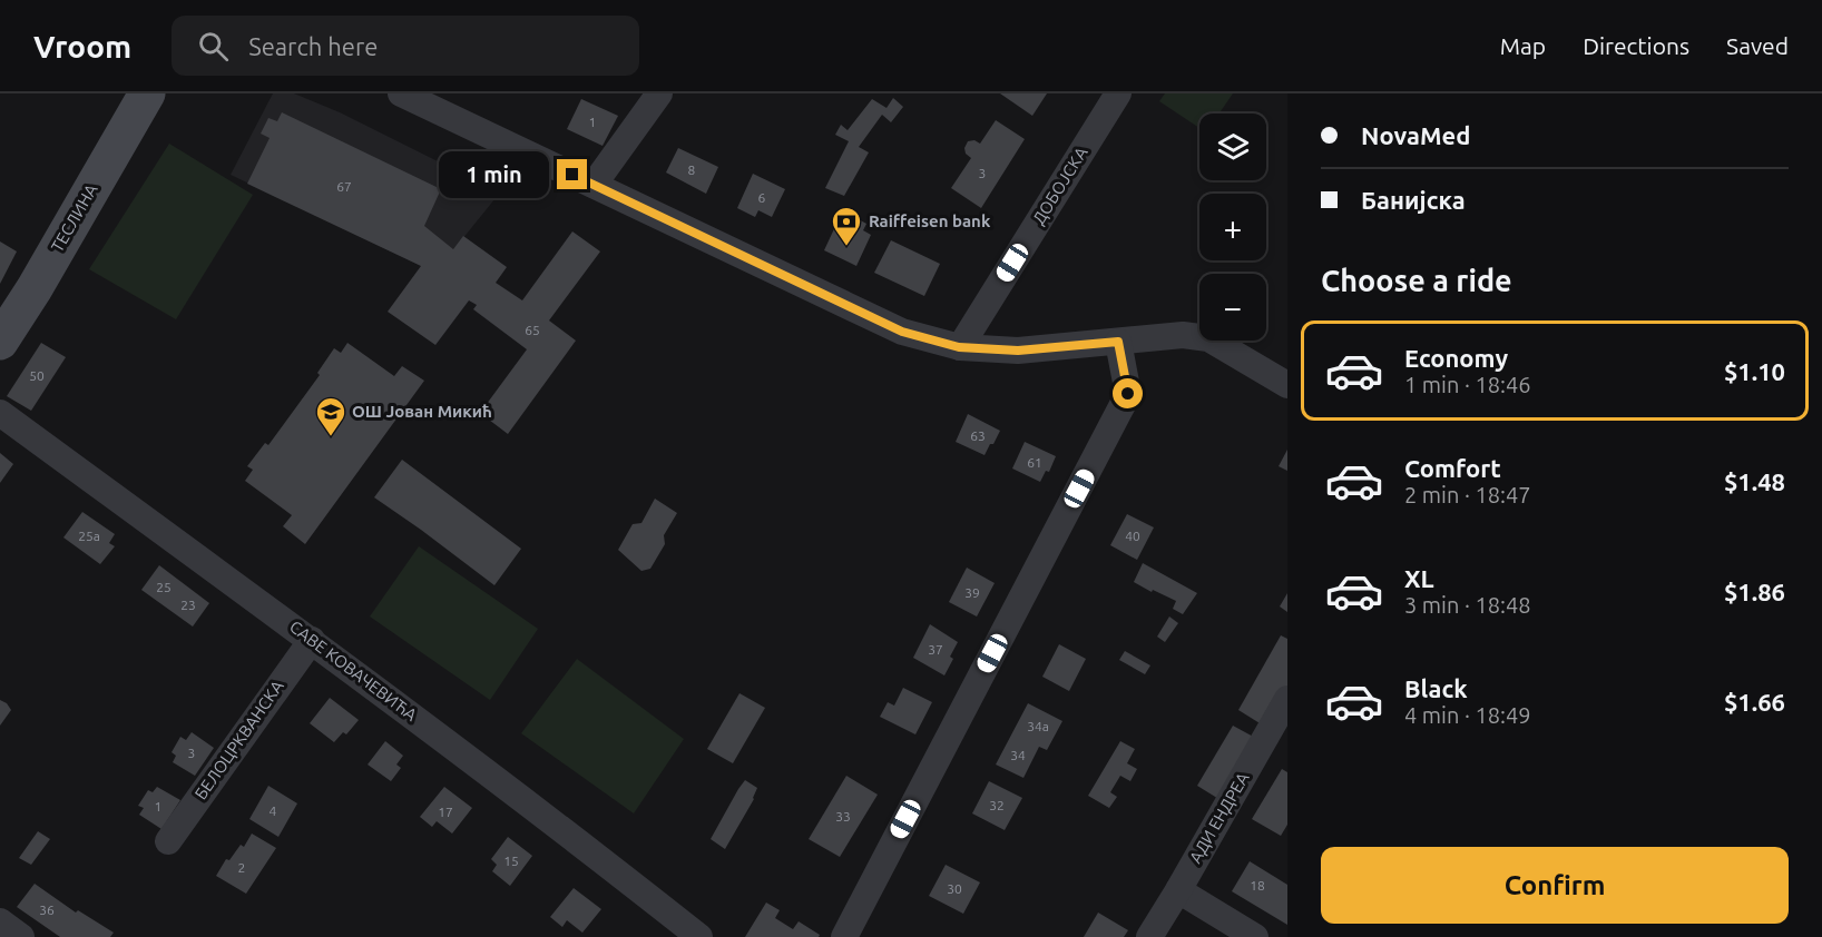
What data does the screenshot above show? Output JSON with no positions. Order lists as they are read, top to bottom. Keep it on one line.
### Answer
{"streets":{"street":["ДОБОЈСКА","ТЕСЛИНА","САВЕ КОВАЧЕВИЋА","БЕЛОЦРКВАНСКА","АДИ ЕНДРЕА"]},"crossings":[["САВЕ КОВАЧЕВИЋА","БЕЛОЦРКВАНСКА"]],"places":{"bank":["Raiffeisen bank"],"school or university":["ОШ Јован Микић"]},"house_numbers":["1","8","3","67","6","65","50","63","61","25a","40","25","39","23","37","34a","3","34","32","1","4","17","33","15","2","18","30","36"],"page":{"header":"Vroom","search":"Search here","nav":["Map","Directions","Saved"],"banner":["NovaMed","Банијска"],"map_buttons":["+","−"],"bubble":"1 min","heading":"Choose a ride","list":[{"name":"Economy","note":"1 min · 18:46","value":"$1.10"},{"name":"Comfort","note":"2 min · 18:47","value":"$1.48"},{"name":"XL","note":"3 min · 18:48","value":"$1.86"},{"name":"Black","note":"4 min · 18:49","value":"$1.66"}],"buttons":"Confirm"}}
